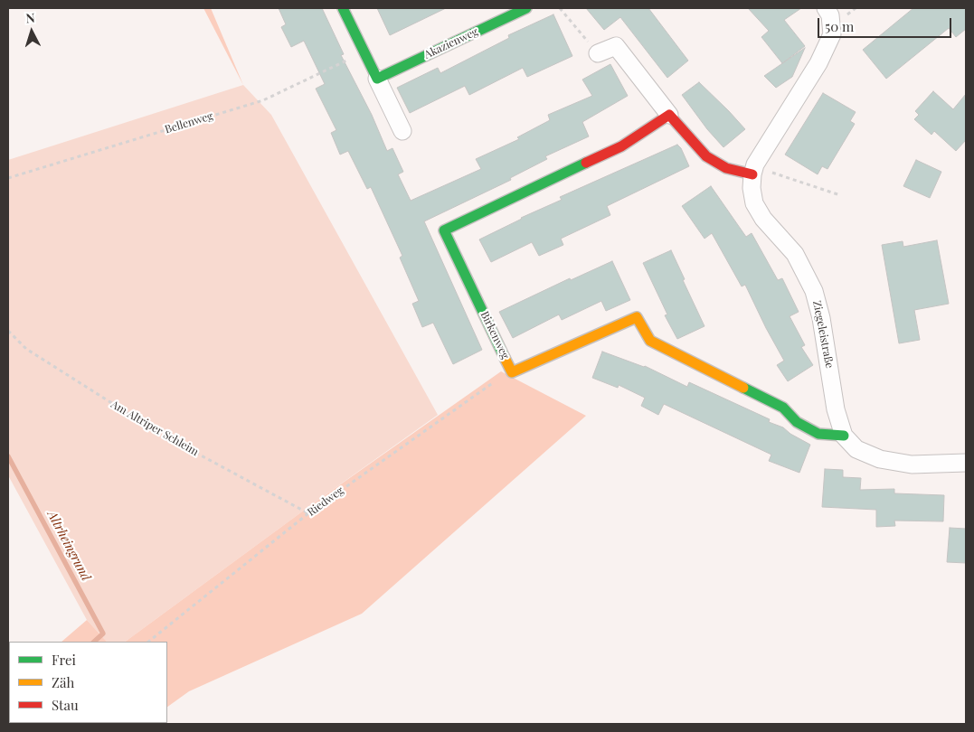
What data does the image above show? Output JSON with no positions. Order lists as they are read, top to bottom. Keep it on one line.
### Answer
{"streets":{"street":["Akazienweg","Ziegeleistraße","Birkenweg"],"path":["Bellenweg","Am Altriper Schleim","Riedweg"]},"crossings":[["Ziegeleistraße","Birkenweg"],["Birkenweg","Riedweg"],["Am Altriper Schleim","Riedweg"]],"water":["Altrheingrund"],"legend":["Frei","Zäh","Stau"],"scale_bar":"50 m","north":"top"}
